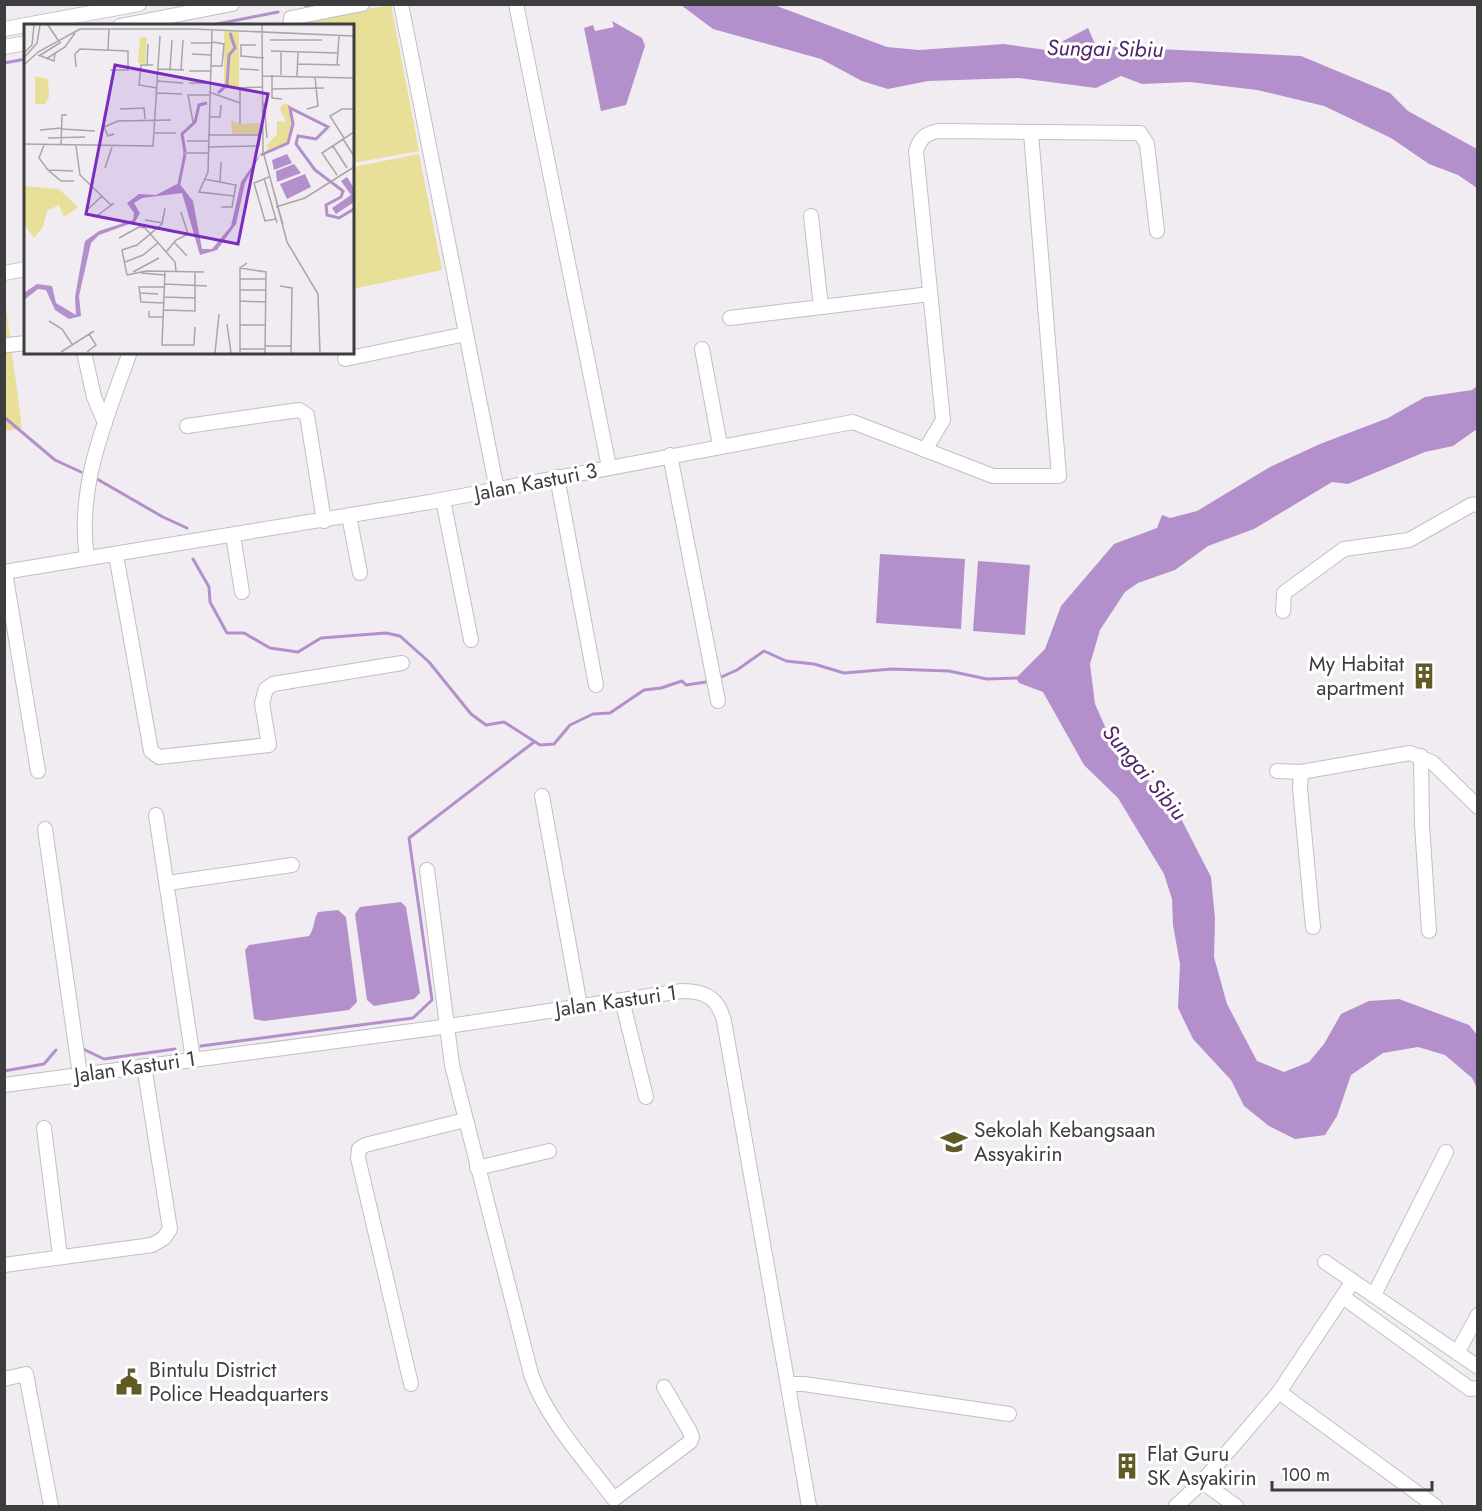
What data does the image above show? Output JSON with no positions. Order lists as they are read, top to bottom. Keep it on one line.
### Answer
{"streets":{"street":["Jalan Kasturi 3","Jalan Kasturi 1"]},"water":["Sungai Sibiu"],"places":{"building":["My Habitat apartment","Flat Guru SK Asyakirin"],"school or university":["Sekolah Kebangsaan Assyakirin"],"public building":["Bintulu District Police Headquarters"]},"scale_bar":"100 m"}
